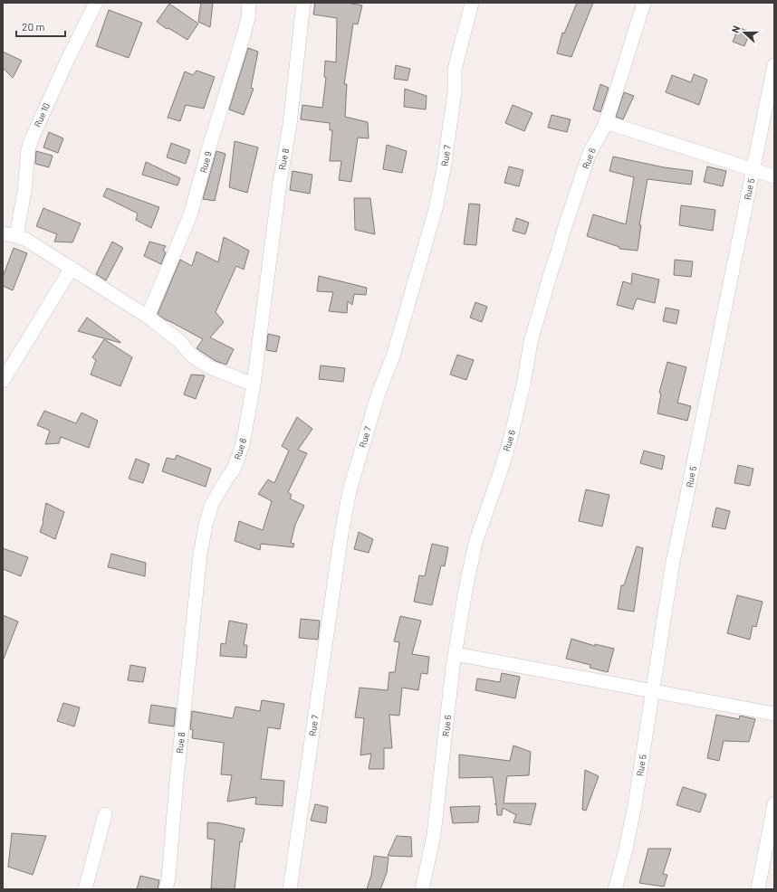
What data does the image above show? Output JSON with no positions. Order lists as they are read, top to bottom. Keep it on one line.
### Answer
{"streets":{"street":["Rue 10","Rue 7","Rue 6","Rue 8","Rue 9","Rue 5"]},"scale_bar":"20 m","north":"left"}
